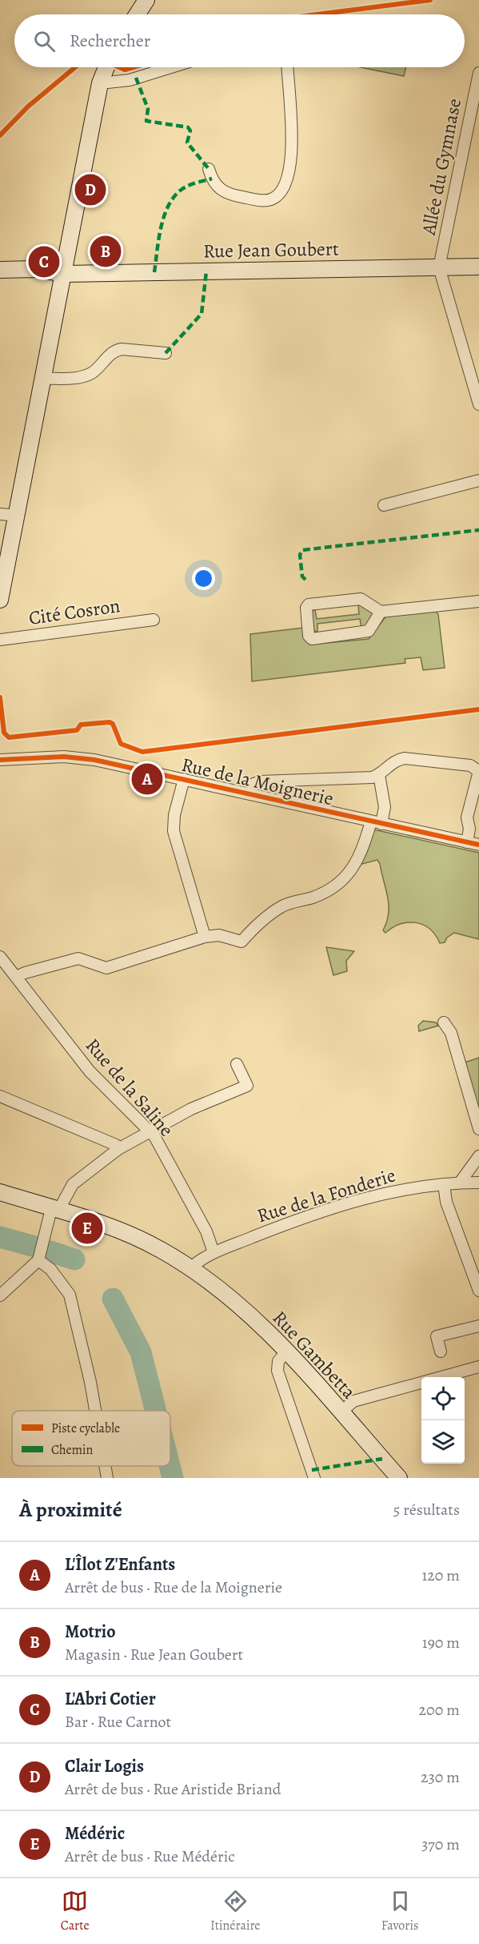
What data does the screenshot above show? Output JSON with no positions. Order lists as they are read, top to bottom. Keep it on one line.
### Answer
{"streets":{"main road":["Rue Jean Goubert","Rue Gambetta"],"street":["Allée du Gymnase","Cité Cosron","Rue de la Moignerie","Rue de la Saline","Rue de la Fonderie"]},"crossings":[["Allée du Gymnase","Rue Jean Goubert"],["Rue de la Saline","Rue de la Fonderie"],["Rue de la Fonderie","Rue Gambetta"]],"legend":["Piste cyclable","Chemin"],"page":{"search":"Rechercher","pins":["D","B","C","A","E"],"heading":["À proximité","5 résultats"],"list":[{"mark":"A","name":"L'Îlot Z'Enfants","note":"Arrêt de bus · Rue de la Moignerie","value":"120 m"},{"mark":"B","name":"Motrio","note":"Magasin · Rue Jean Goubert","value":"190 m"},{"mark":"C","name":"L'Abri Cotier","note":"Bar · Rue Carnot","value":"200 m"},{"mark":"D","name":"Clair Logis","note":"Arrêt de bus · Rue Aristide Briand","value":"230 m"},{"mark":"E","name":"Médéric","note":"Arrêt de bus · Rue Médéric","value":"370 m"}],"nav":["Carte","Itinéraire","Favoris"]}}
